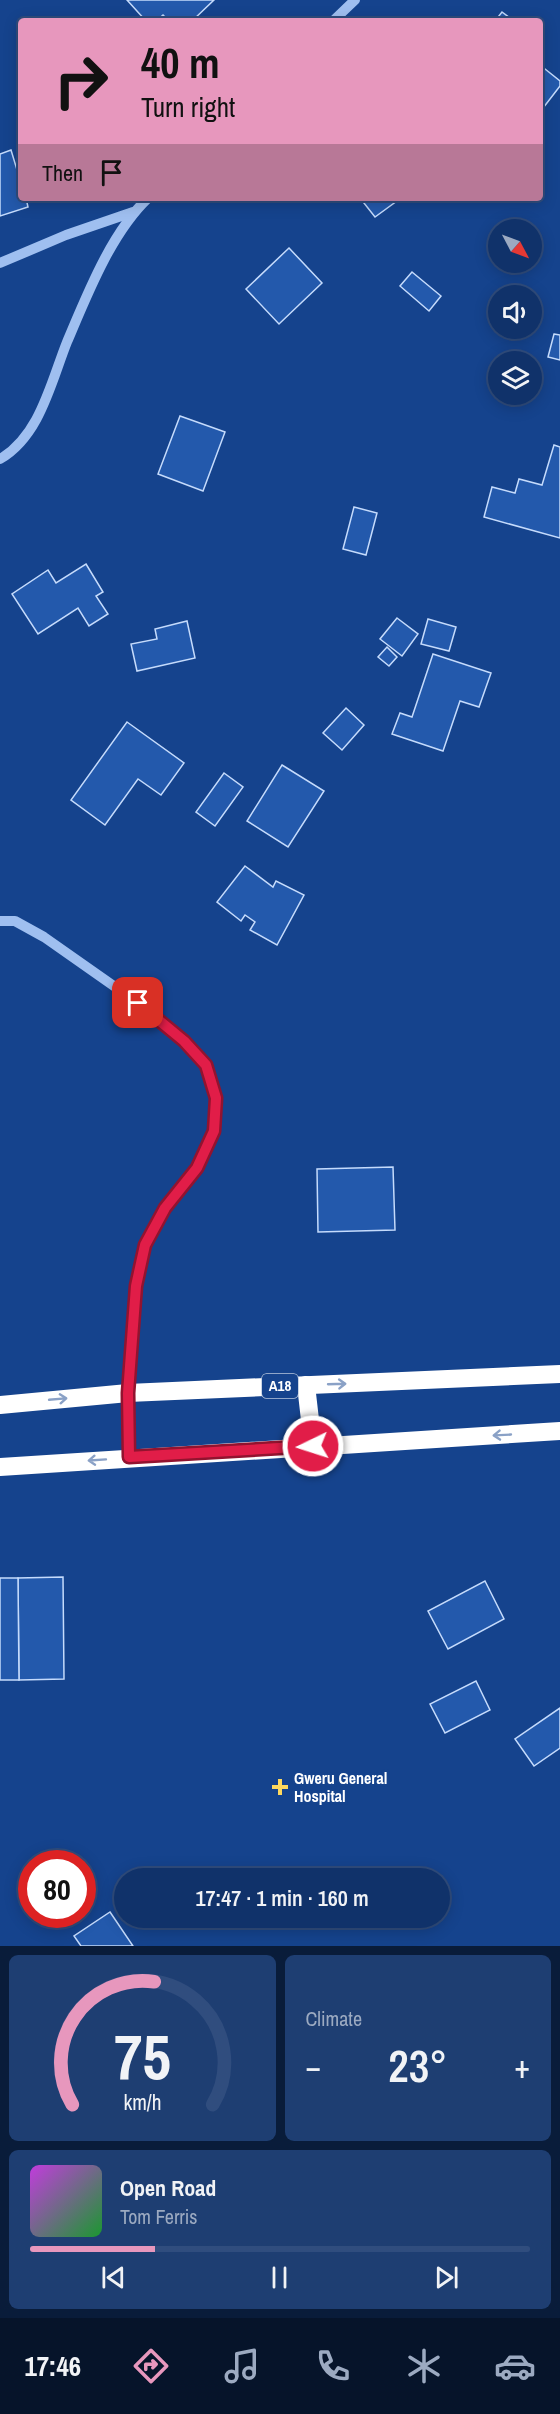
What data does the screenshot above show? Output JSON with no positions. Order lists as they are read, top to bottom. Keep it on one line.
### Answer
{"streets":{"highway":["A18"]},"places":{"health":["Gweru General Hospital"]},"north":"bottom right","page":{"turn":["40 m","Turn right"],"then":"Then","limit":"80","trip":"17:47 · 1 min · 160 m","tile":"Climate","heat":["−","23°","+"],"song":["Open Road","Tom Ferris"],"tabs":"17:46","gauge":["75","km/h"]}}
